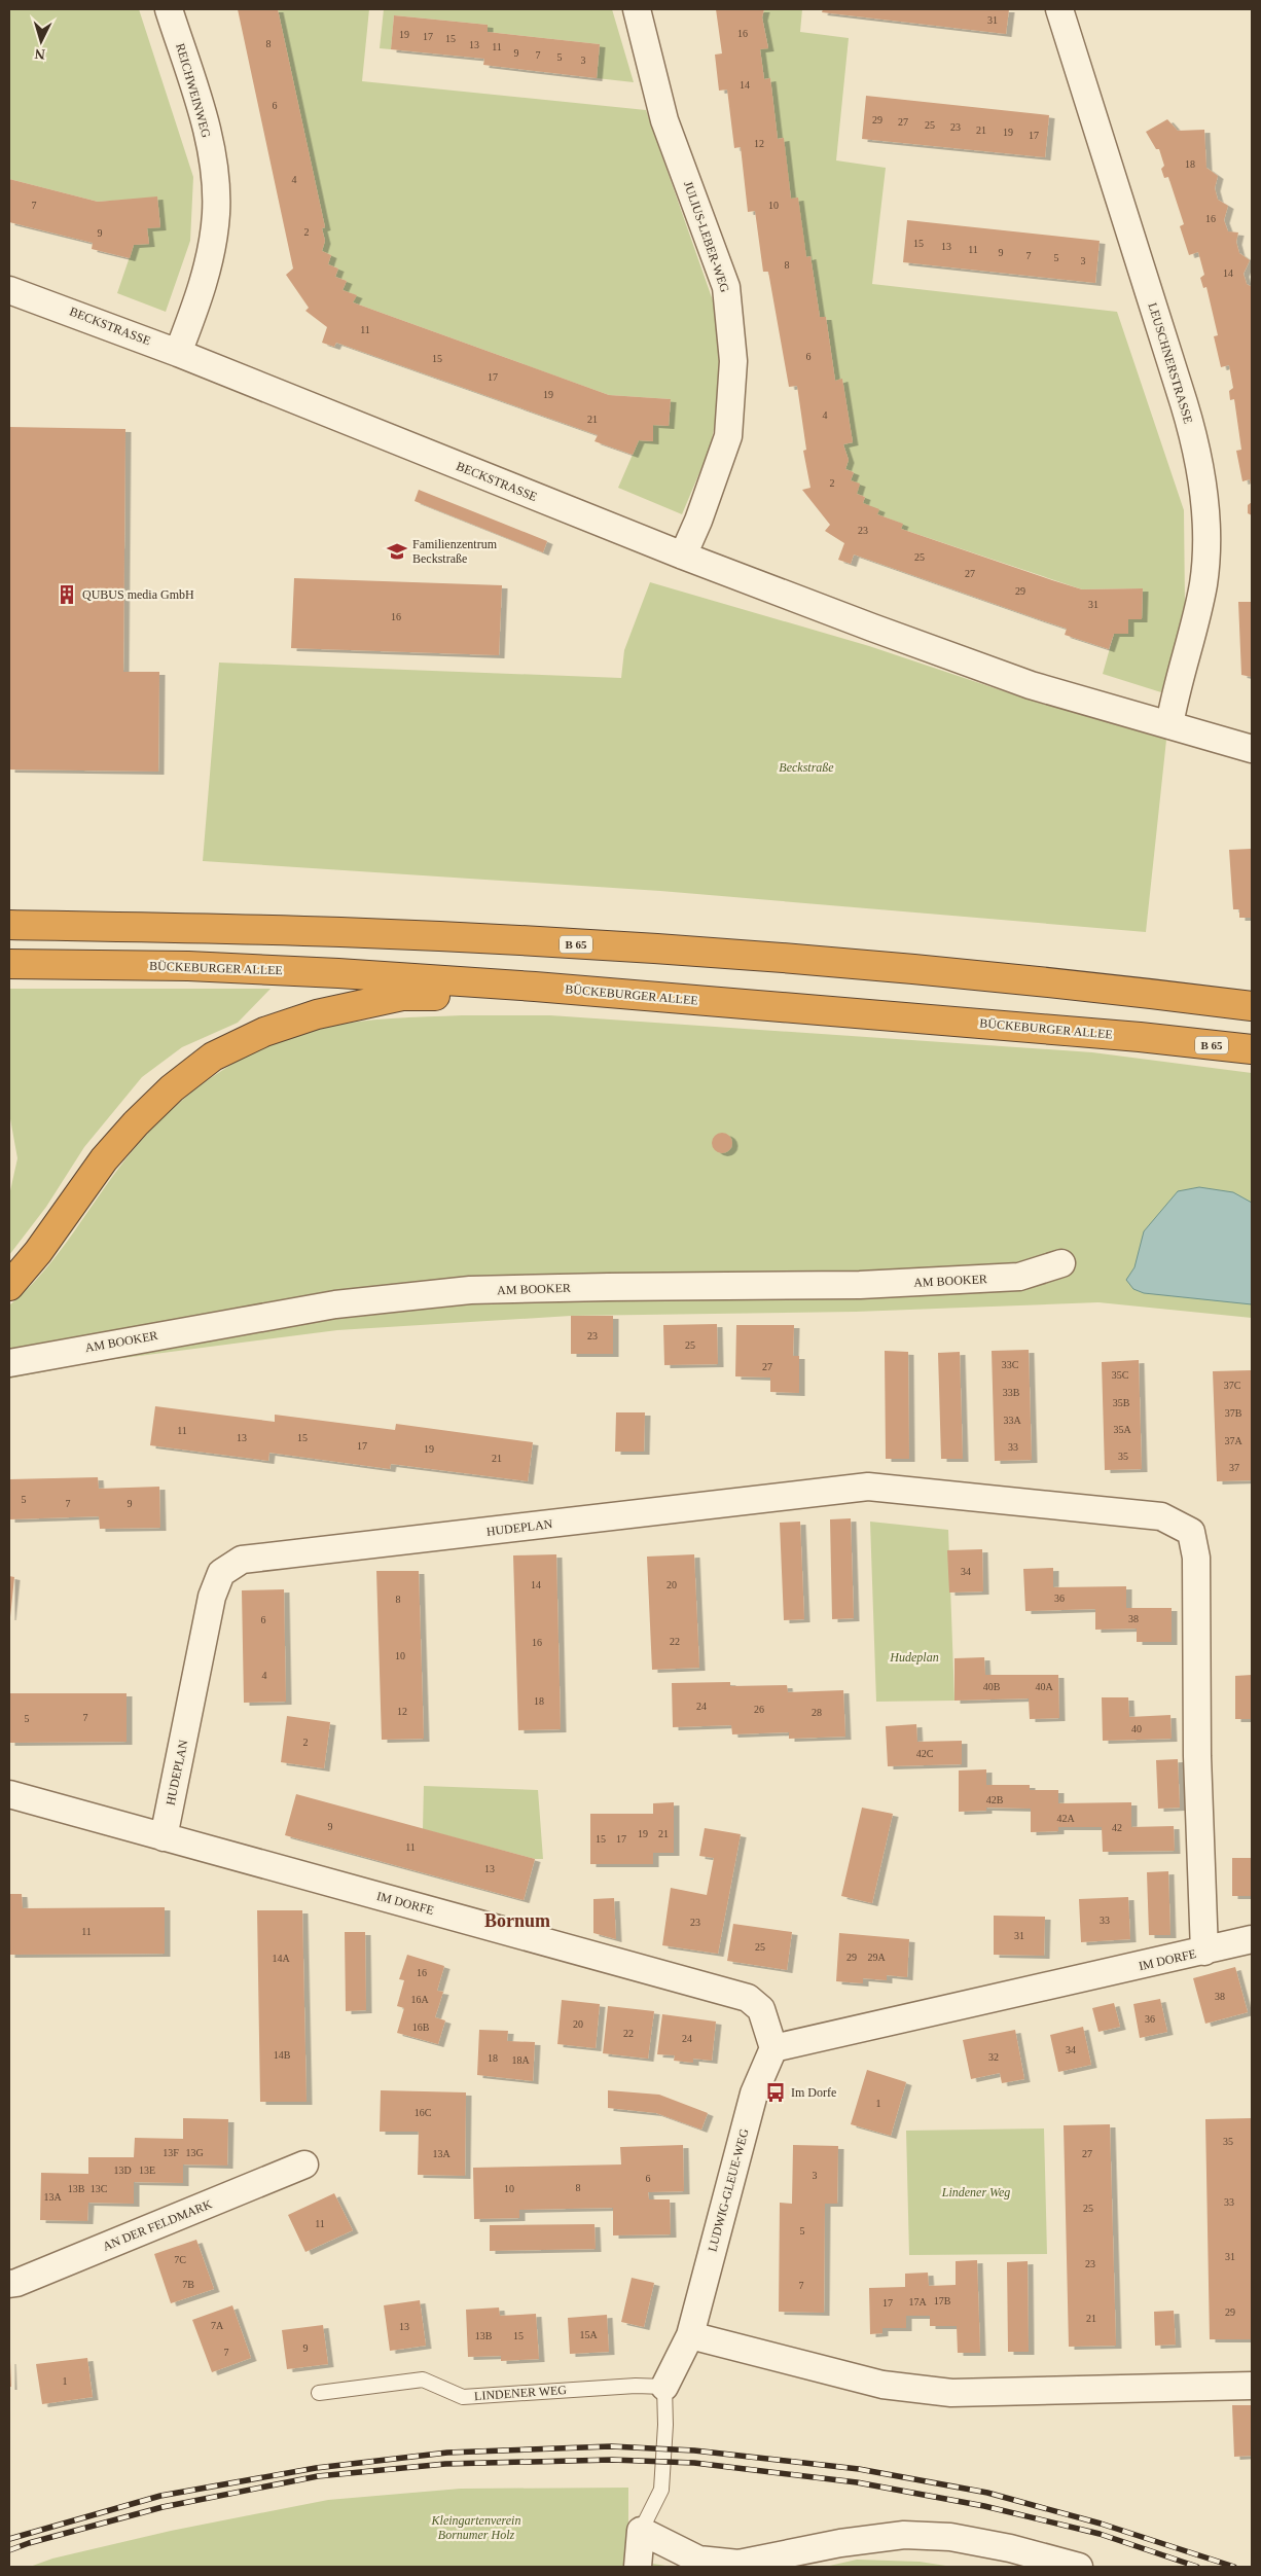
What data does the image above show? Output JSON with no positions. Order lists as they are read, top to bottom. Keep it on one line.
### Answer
{"streets":{"highway":["B 65","BÜCKEBURGER ALLEE"],"street":["REICHWEINWEG","JULIUS-LEBER-WEG","BECKSTRASSE","LEUSCHNERSTRASSE","AM BOOKER","HUDEPLAN","IM DORFE","LUDWIG-GLEUE-WEG","AN DER FELDMARK"],"lane":["LINDENER WEG"]},"crossings":[["REICHWEINWEG","BECKSTRASSE"],["JULIUS-LEBER-WEG","BECKSTRASSE"],["BECKSTRASSE","LEUSCHNERSTRASSE"],["HUDEPLAN","IM DORFE"],["IM DORFE","LUDWIG-GLEUE-WEG"],["LUDWIG-GLEUE-WEG","LINDENER WEG"]],"districts":["Bornum"],"parks":["Beckstraße","Hudeplan","Lindener Weg","Kleingartenverein Bornumer Holz"],"places":{"school or university":["Familienzentrum Beckstraße"],"building":["QUBUS media GmbH"],"bus stop":["Im Dorfe"]},"house_numbers":["31","16","19","17","15","8","13","11","9","7","5","3","14","6","29","27","25","23","21","19","17","12","18","4","7","10","16","2","9","15","13","11","9","7","5","3","8","14","11","6","15","17","19","4","21","2","23","25","27","29","31","16","23","25","33C","27","35C","37C","33B","35B","37B","33A","35A","11","13","15","37A","17","33","19","35","21","37","5","7","9","34","14","20","36","8","38","6","22","16","10","4","40B","40A","18","24","26","12","28","7","5","40","2","42C","42B","42A","9","42","19","21","15","17","11","13","33","23","11","31","25","29","29A","14A","16","38","16A","36","20","16B","22","24","34","14B","32","18","18A","1","16C","35","13F","13G","13A","27","13D","13E","3","6","8","13B","13C","10","13A","33","25","11","5","31","7C","23","7B","7","17B","17A","17","29","21","7A","13","15A","13B","15","9","7","1"],"north":"bottom"}
